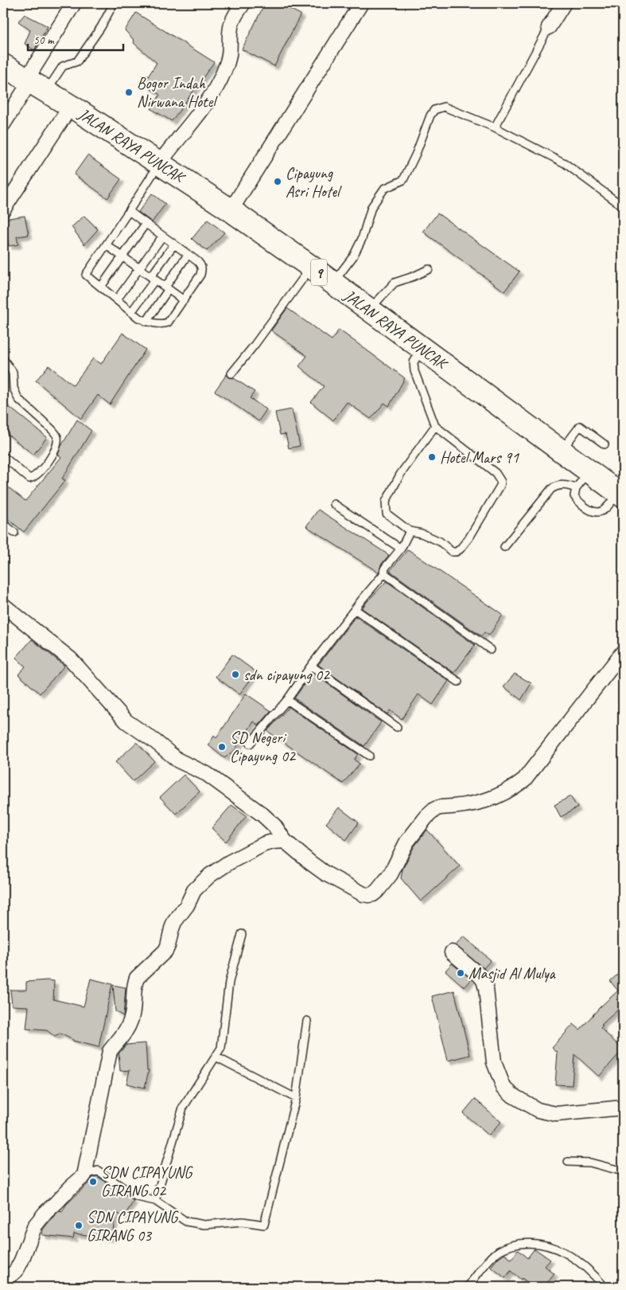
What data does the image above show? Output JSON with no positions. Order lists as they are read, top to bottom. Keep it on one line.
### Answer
{"streets":{"highway":["JALAN RAYA PUNCAK","9"]},"places":["Bogor Indah Nirwana Hotel","Cipayung Asri Hotel","Hotel Mars 91","sdn cipayung 02","SD Negeri Cipayung 02","Masjid Al Mulya","SDN CIPAYUNG GIRANG 02","SDN CIPAYUNG GIRANG 03"],"scale_bar":"50 m"}
